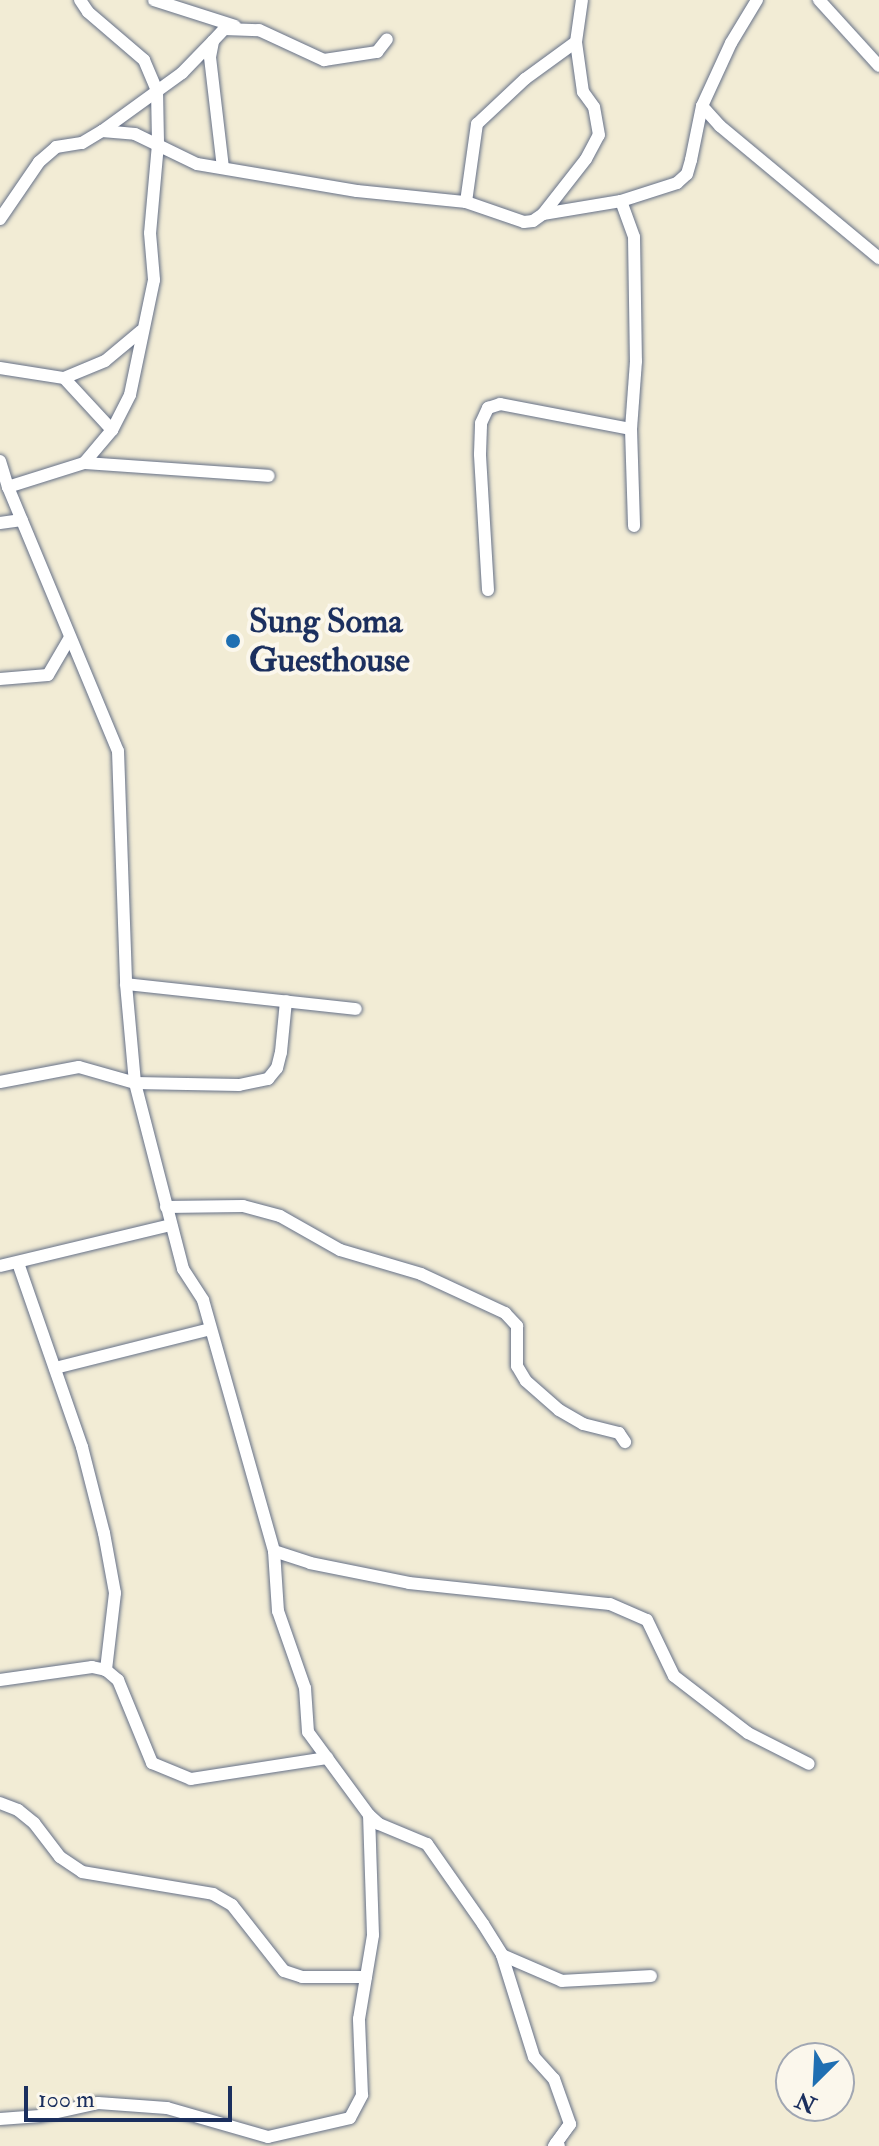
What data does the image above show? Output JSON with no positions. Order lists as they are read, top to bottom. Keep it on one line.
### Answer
{"places":["Sung Soma Guesthouse"],"scale_bar":"100 m","north":"bottom left"}
